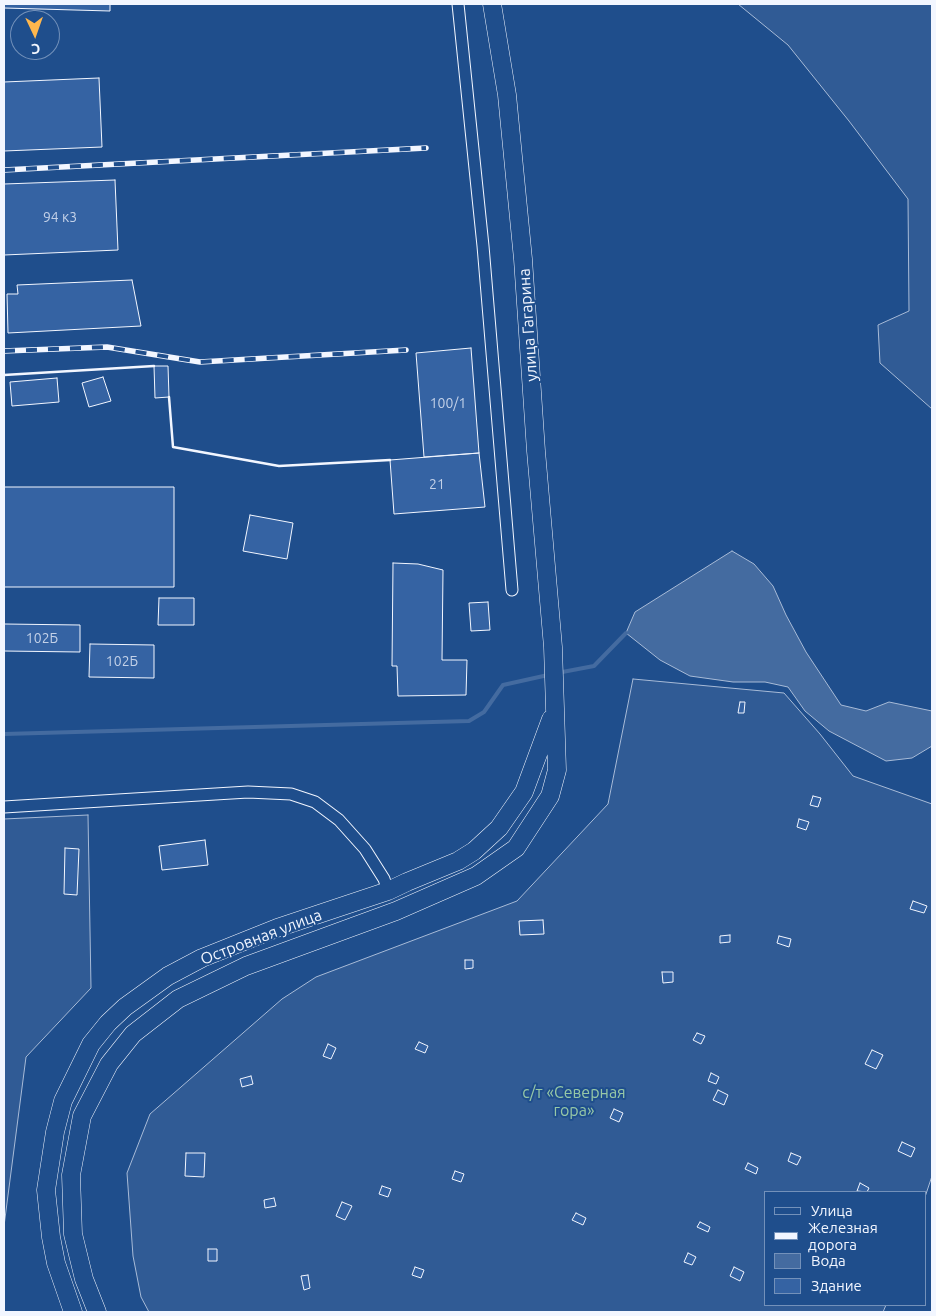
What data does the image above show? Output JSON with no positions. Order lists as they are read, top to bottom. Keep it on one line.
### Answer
{"streets":{"main road":["улица Гагарина","Островная улица"]},"crossings":[["улица Гагарина","Островная улица"]],"parks":["с/т «Северная гора»"],"house_numbers":["94 к3","100/1","21","102Б","102Б"],"legend":["Улица","Железная дорога","Вода","Здание"],"north":"bottom"}
